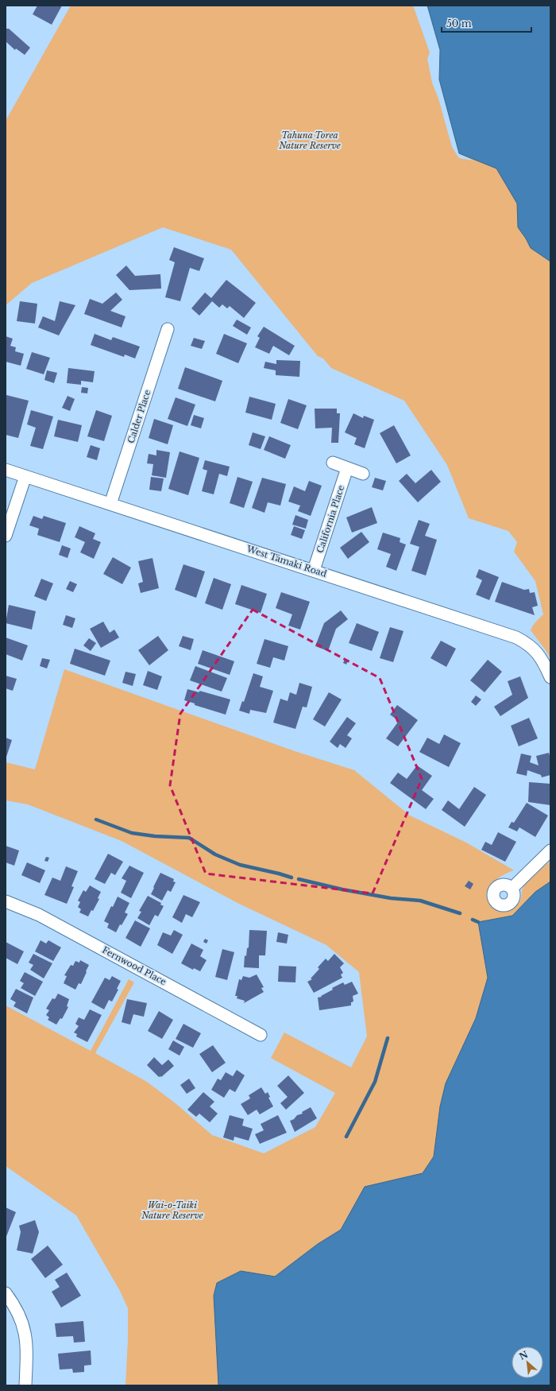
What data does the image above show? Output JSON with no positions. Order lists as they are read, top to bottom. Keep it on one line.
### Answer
{"streets":{"street":["Calder Place","California Place","West Tāmaki Road","Fernwood Place"]},"crossings":[["Calder Place","West Tāmaki Road"],["California Place","West Tāmaki Road"]],"parks":["Tahuna Torea Nature Reserve","Wai-o-Taiki Nature Reserve"],"scale_bar":"50 m","north":"top left"}
